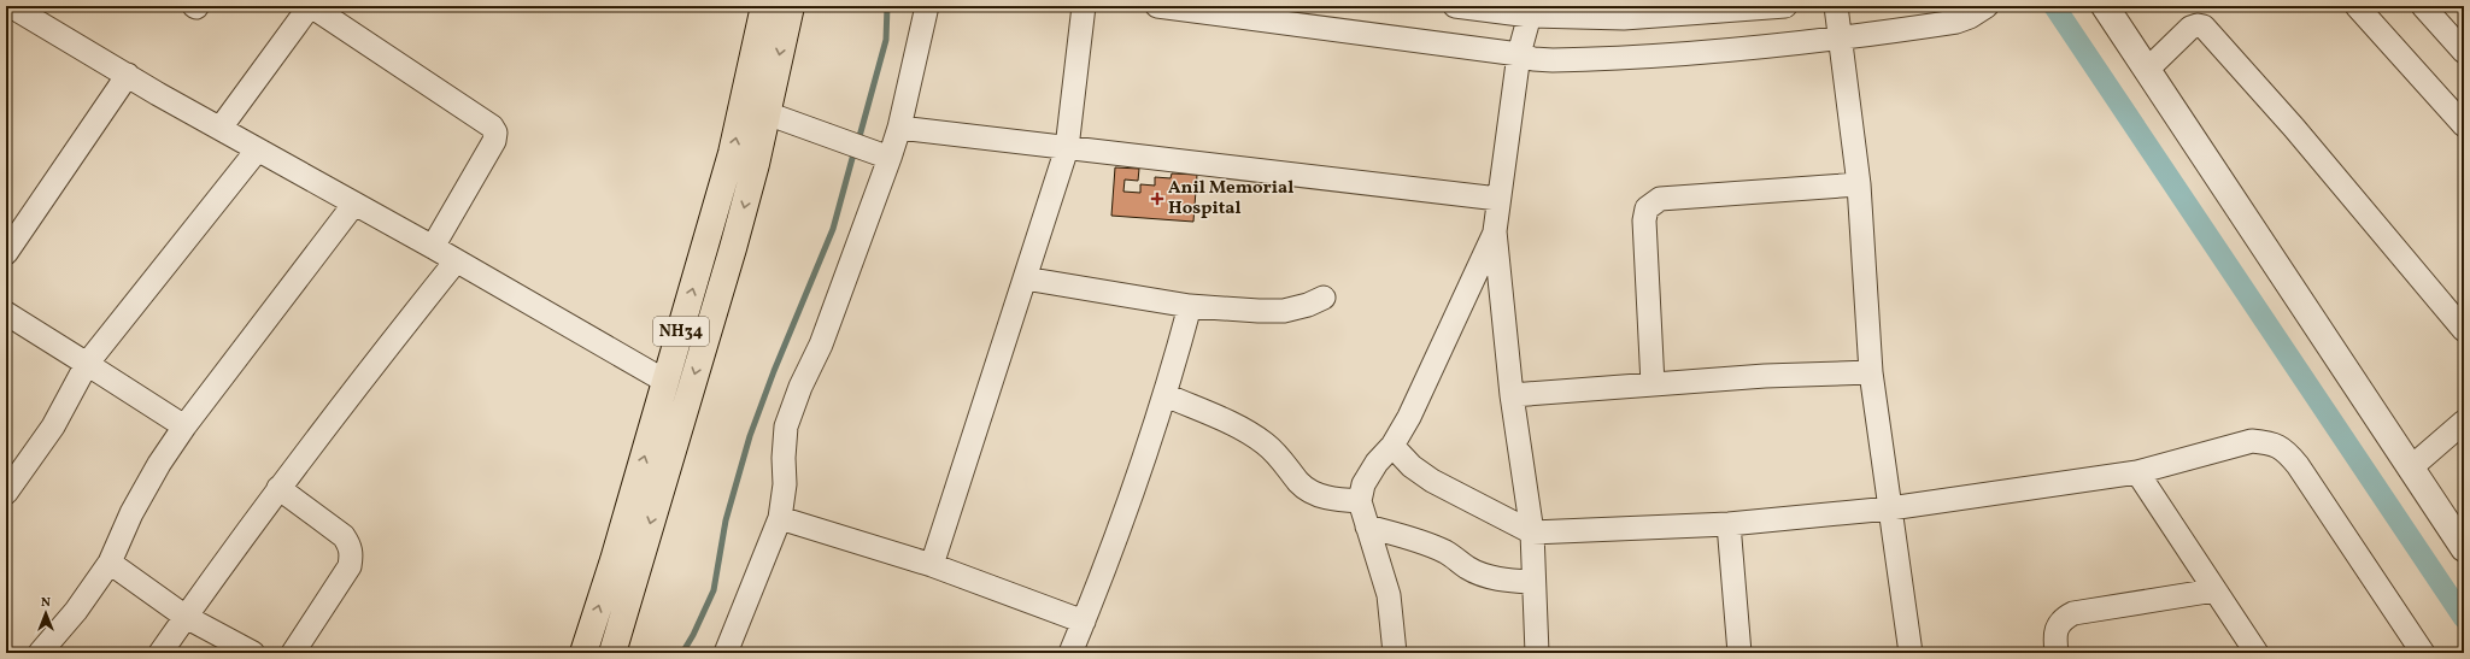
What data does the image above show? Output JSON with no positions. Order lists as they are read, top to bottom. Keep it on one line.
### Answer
{"streets":{"highway":["NH34"]},"places":{"health":["Anil Memorial Hospital"]},"north":"top"}
